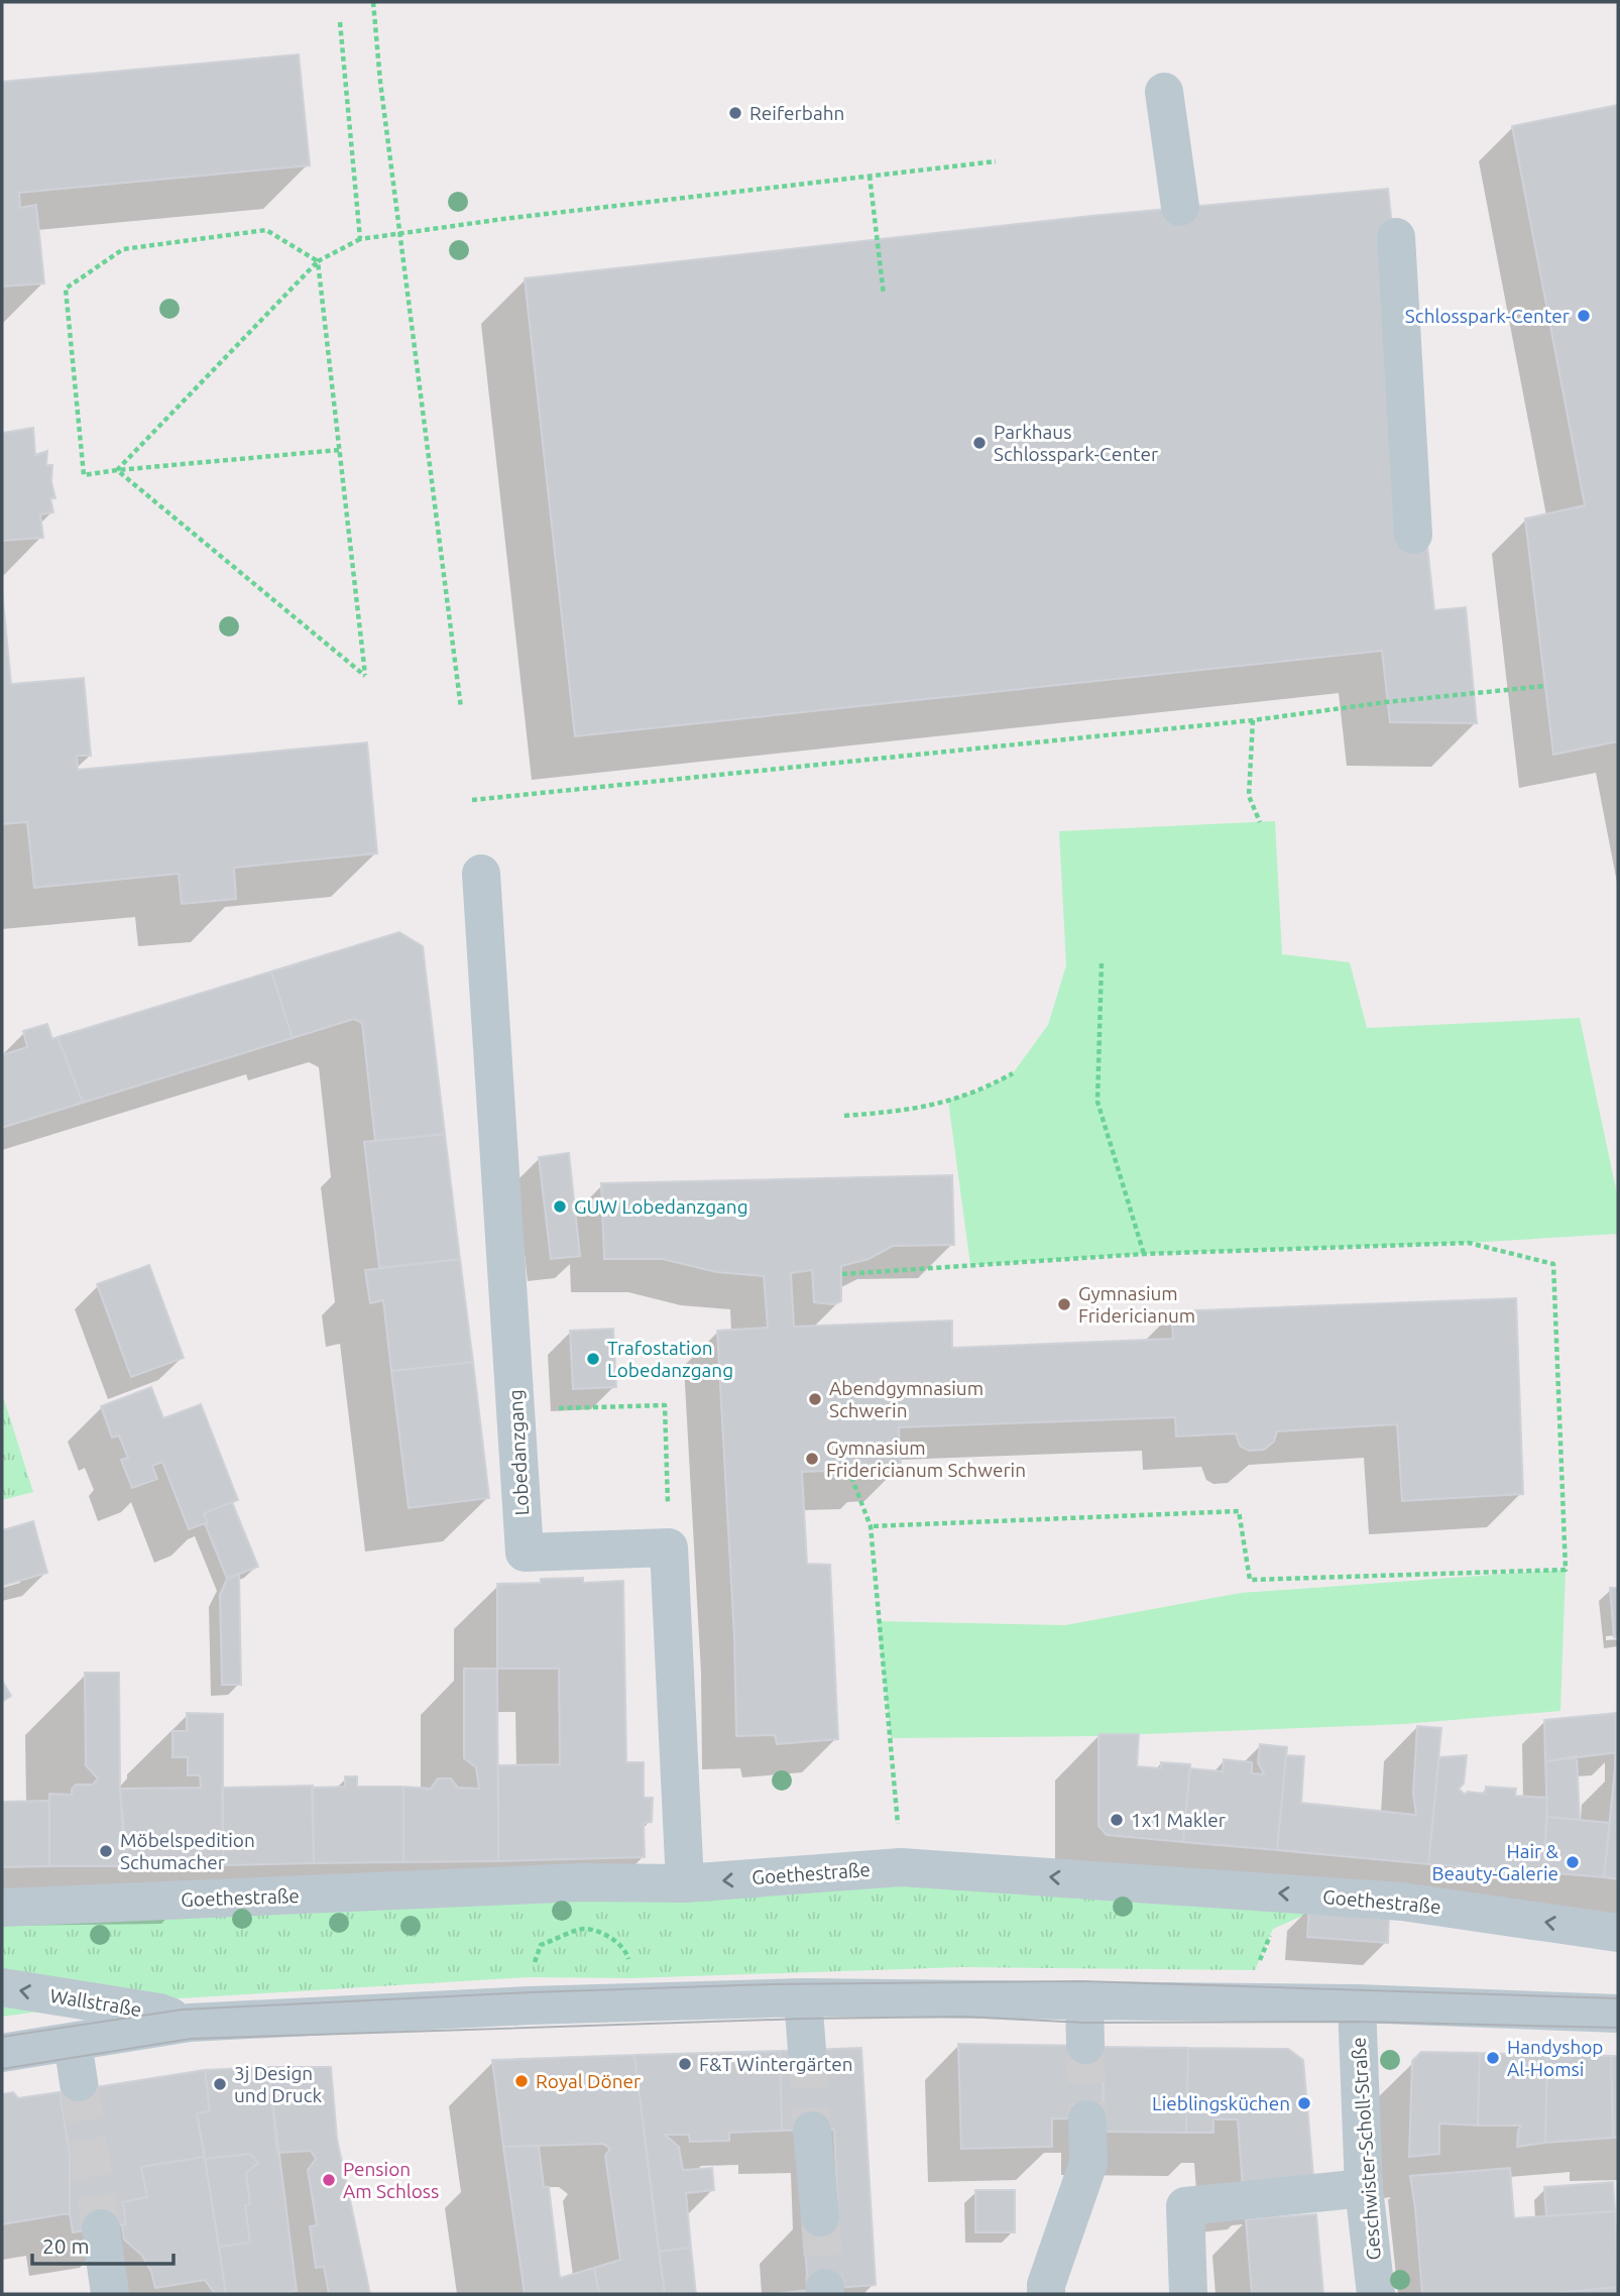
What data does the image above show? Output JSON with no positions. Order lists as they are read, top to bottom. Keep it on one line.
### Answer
{"streets":{"street":["Lobedanzgang","Goethestraße","Wallstraße","Geschwister-Scholl-Straße"]},"places":["Reiferbahn","Schlosspark-Center","Parkhaus Schlosspark-Center","GUW Lobedanzgang","Gymnasium Fridericianum","Trafostation Lobedanzgang","Abendgymnasium Schwerin","Gymnasium Fridericianum Schwerin","1x1 Makler","Möbelspedition Schumacher","Hair & Beauty-Galerie","Handyshop Al-Homsi","F&T Wintergärten","Royal Döner","3j Design und Druck","Lieblingsküchen","Pension Am Schloss"],"scale_bar":"20 m"}
